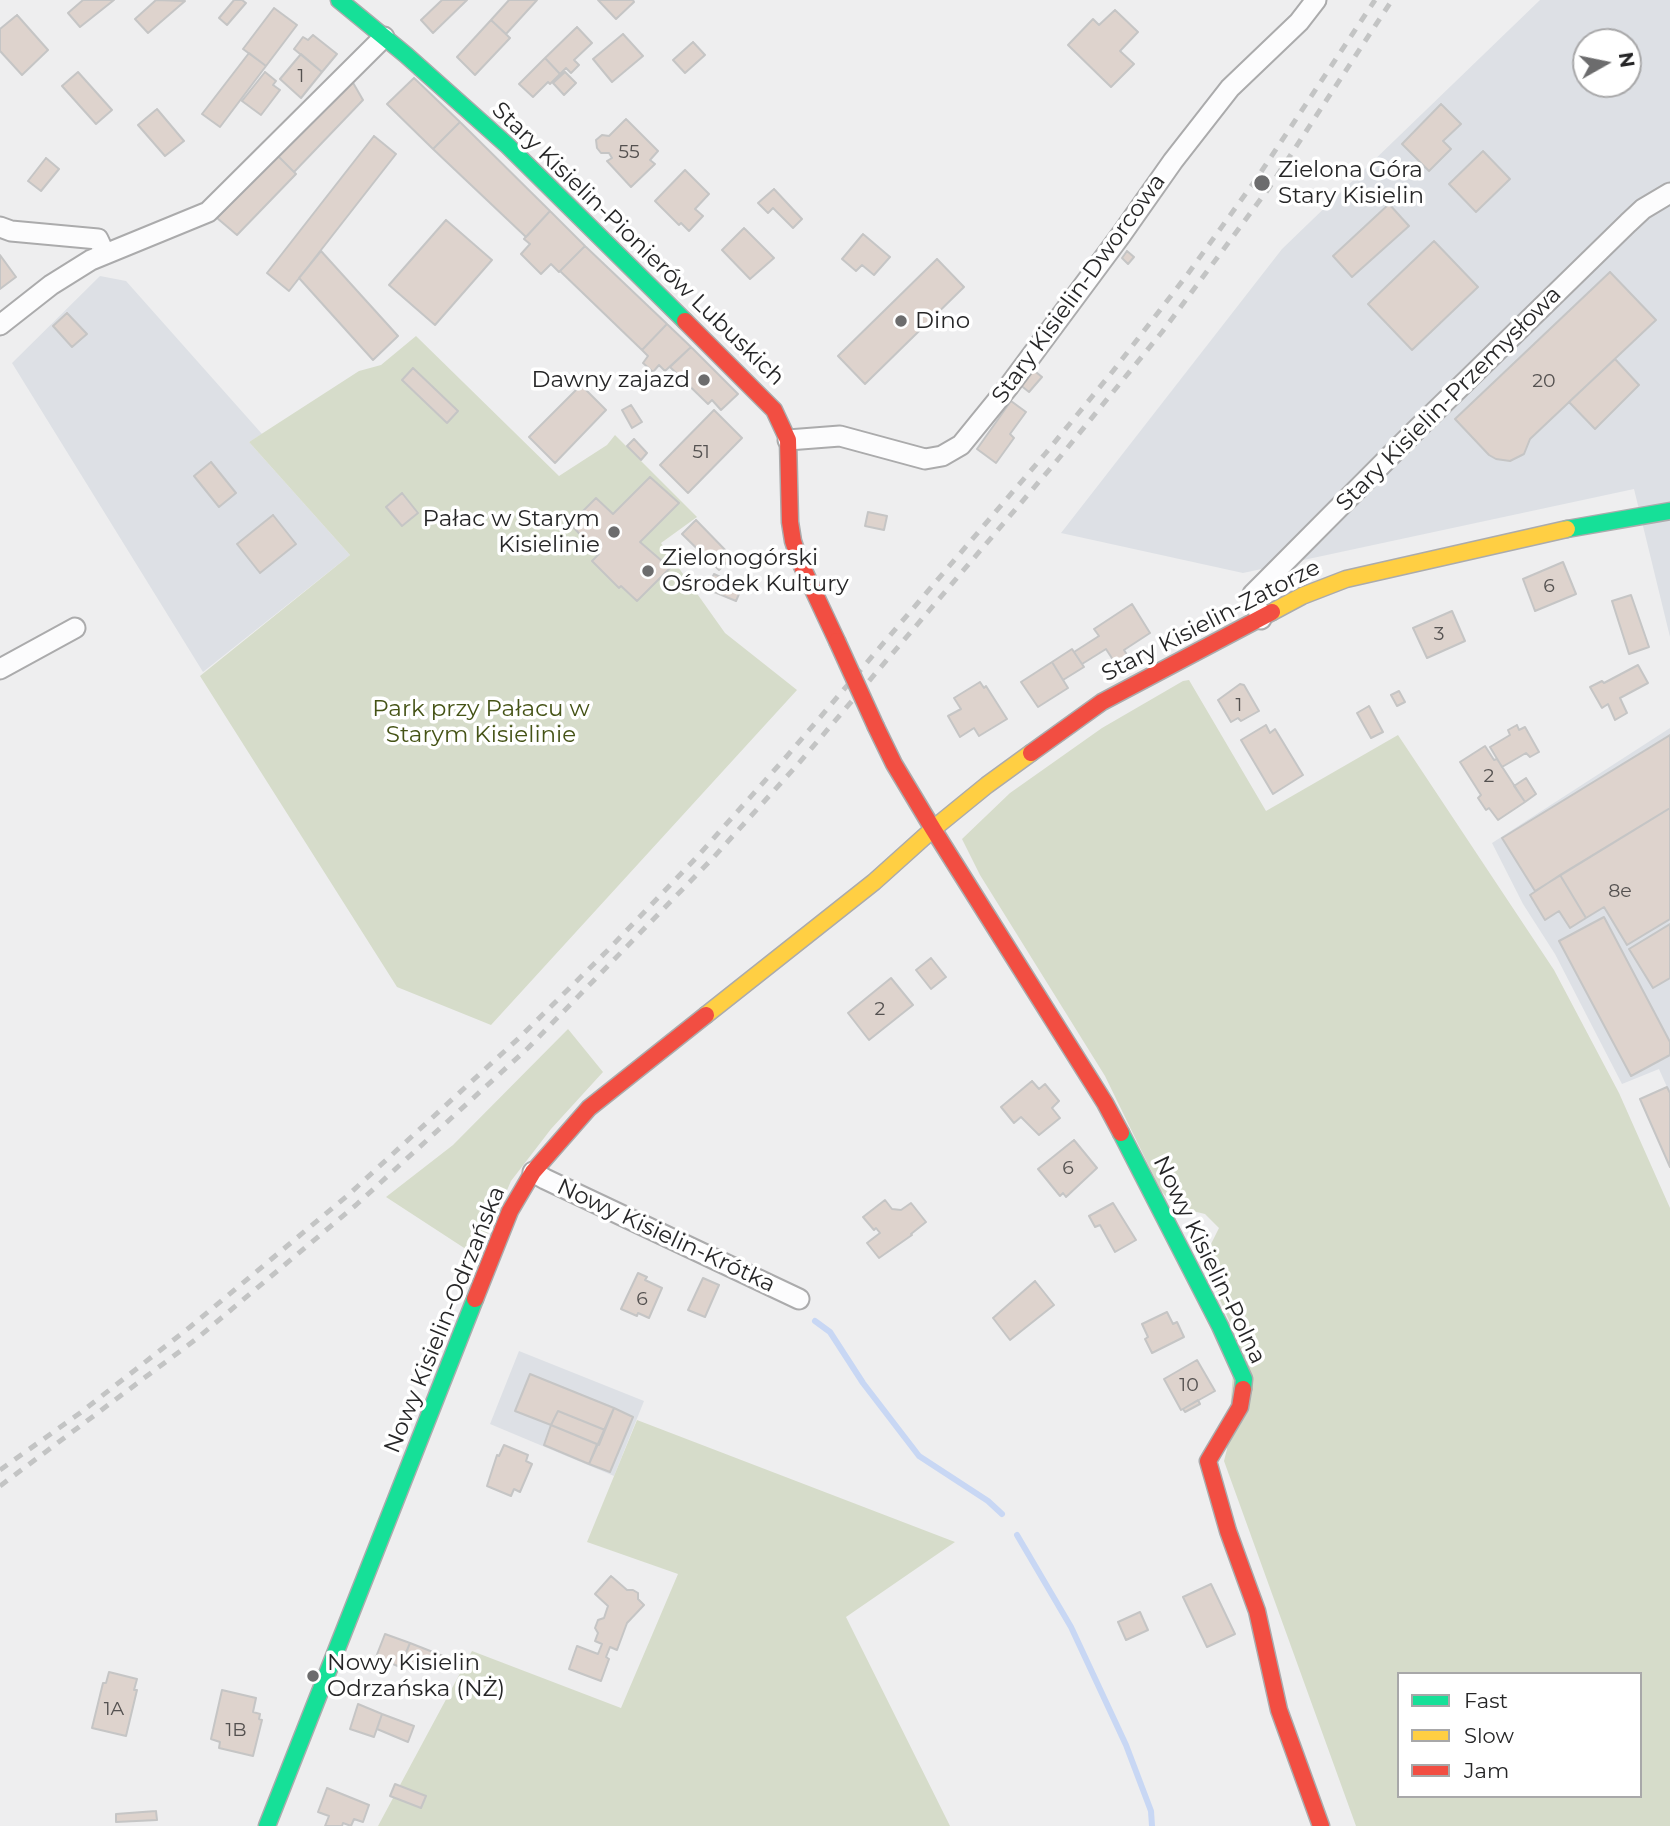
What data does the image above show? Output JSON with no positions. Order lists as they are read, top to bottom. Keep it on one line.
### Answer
{"streets":{"street":["Stary Kisielin-Pionierów Lubuskich","Stary Kisielin-Dworcowa","Stary Kisielin-Przemysłowa","Stary Kisielin-Zatorze","Nowy Kisielin-Krótka","Nowy Kisielin-Polna","Nowy Kisielin-Odrzańska"]},"crossings":[["Stary Kisielin-Pionierów Lubuskich","Stary Kisielin-Dworcowa"],["Stary Kisielin-Pionierów Lubuskich","Stary Kisielin-Zatorze"],["Stary Kisielin-Pionierów Lubuskich","Nowy Kisielin-Polna"],["Stary Kisielin-Przemysłowa","Stary Kisielin-Zatorze"],["Stary Kisielin-Zatorze","Nowy Kisielin-Polna"],["Stary Kisielin-Zatorze","Nowy Kisielin-Odrzańska"],["Nowy Kisielin-Krótka","Nowy Kisielin-Odrzańska"]],"parks":["Park przy Pałacu w Starym Kisielinie"],"places":["Zielona Góra Stary Kisielin","Dino","Dawny zajazd","Pałac w Starym Kisielinie","Zielonogórski Ośrodek Kultury","Nowy Kisielin Odrzańska (NŻ)"],"house_numbers":["1","55","20","51","6","3","1","2","8e","2","6","6","10","1A","1B"],"legend":["Fast","Slow","Jam"],"north":"right"}
